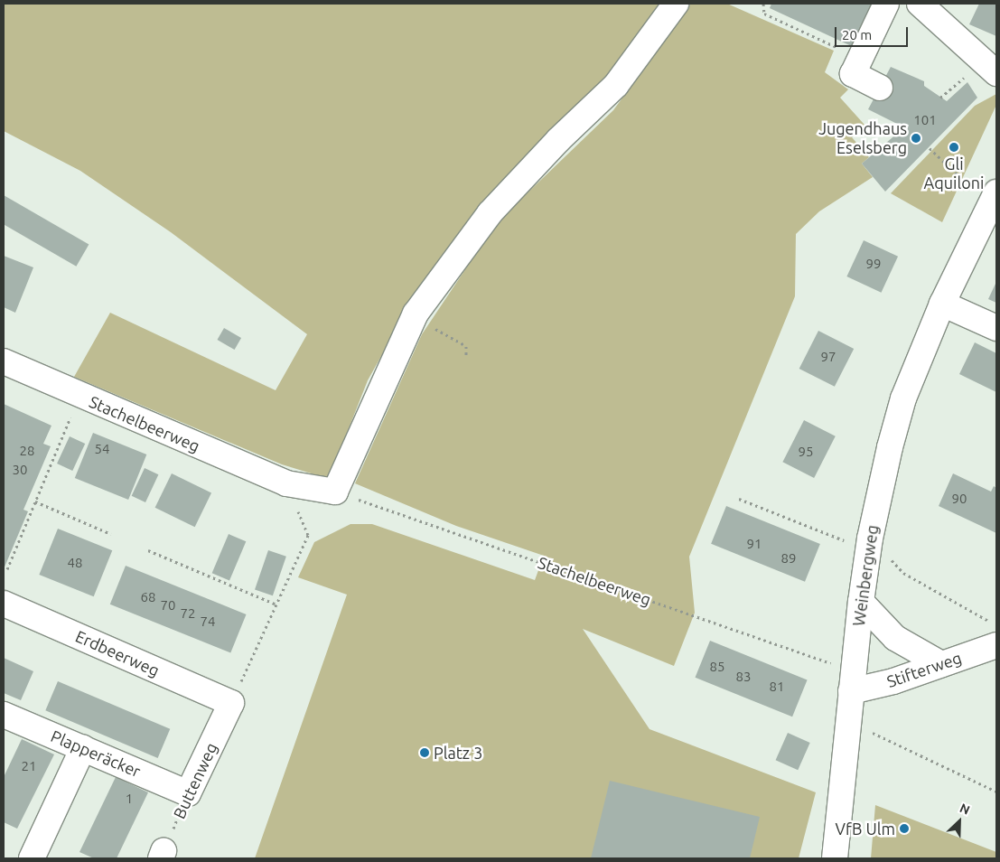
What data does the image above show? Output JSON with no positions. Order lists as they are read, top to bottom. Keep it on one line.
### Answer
{"streets":{"street":["Stachelbeerweg","Weinbergweg","Erdbeerweg","Stifterweg","Plapperäcker","Buttenweg"]},"crossings":[["Stachelbeerweg","Weinbergweg"],["Stachelbeerweg","Stifterweg"],["Weinbergweg","Stifterweg"],["Erdbeerweg","Buttenweg"],["Plapperäcker","Buttenweg"]],"places":["Jugendhaus Eselsberg","Gli Aquiloni","Platz 3","VfB Ulm"],"house_numbers":["101","99","97","54","28","95","30","90","91","89","48","68","70","72","74","85","83","81","21","1"],"scale_bar":"20 m","north":"top right"}
